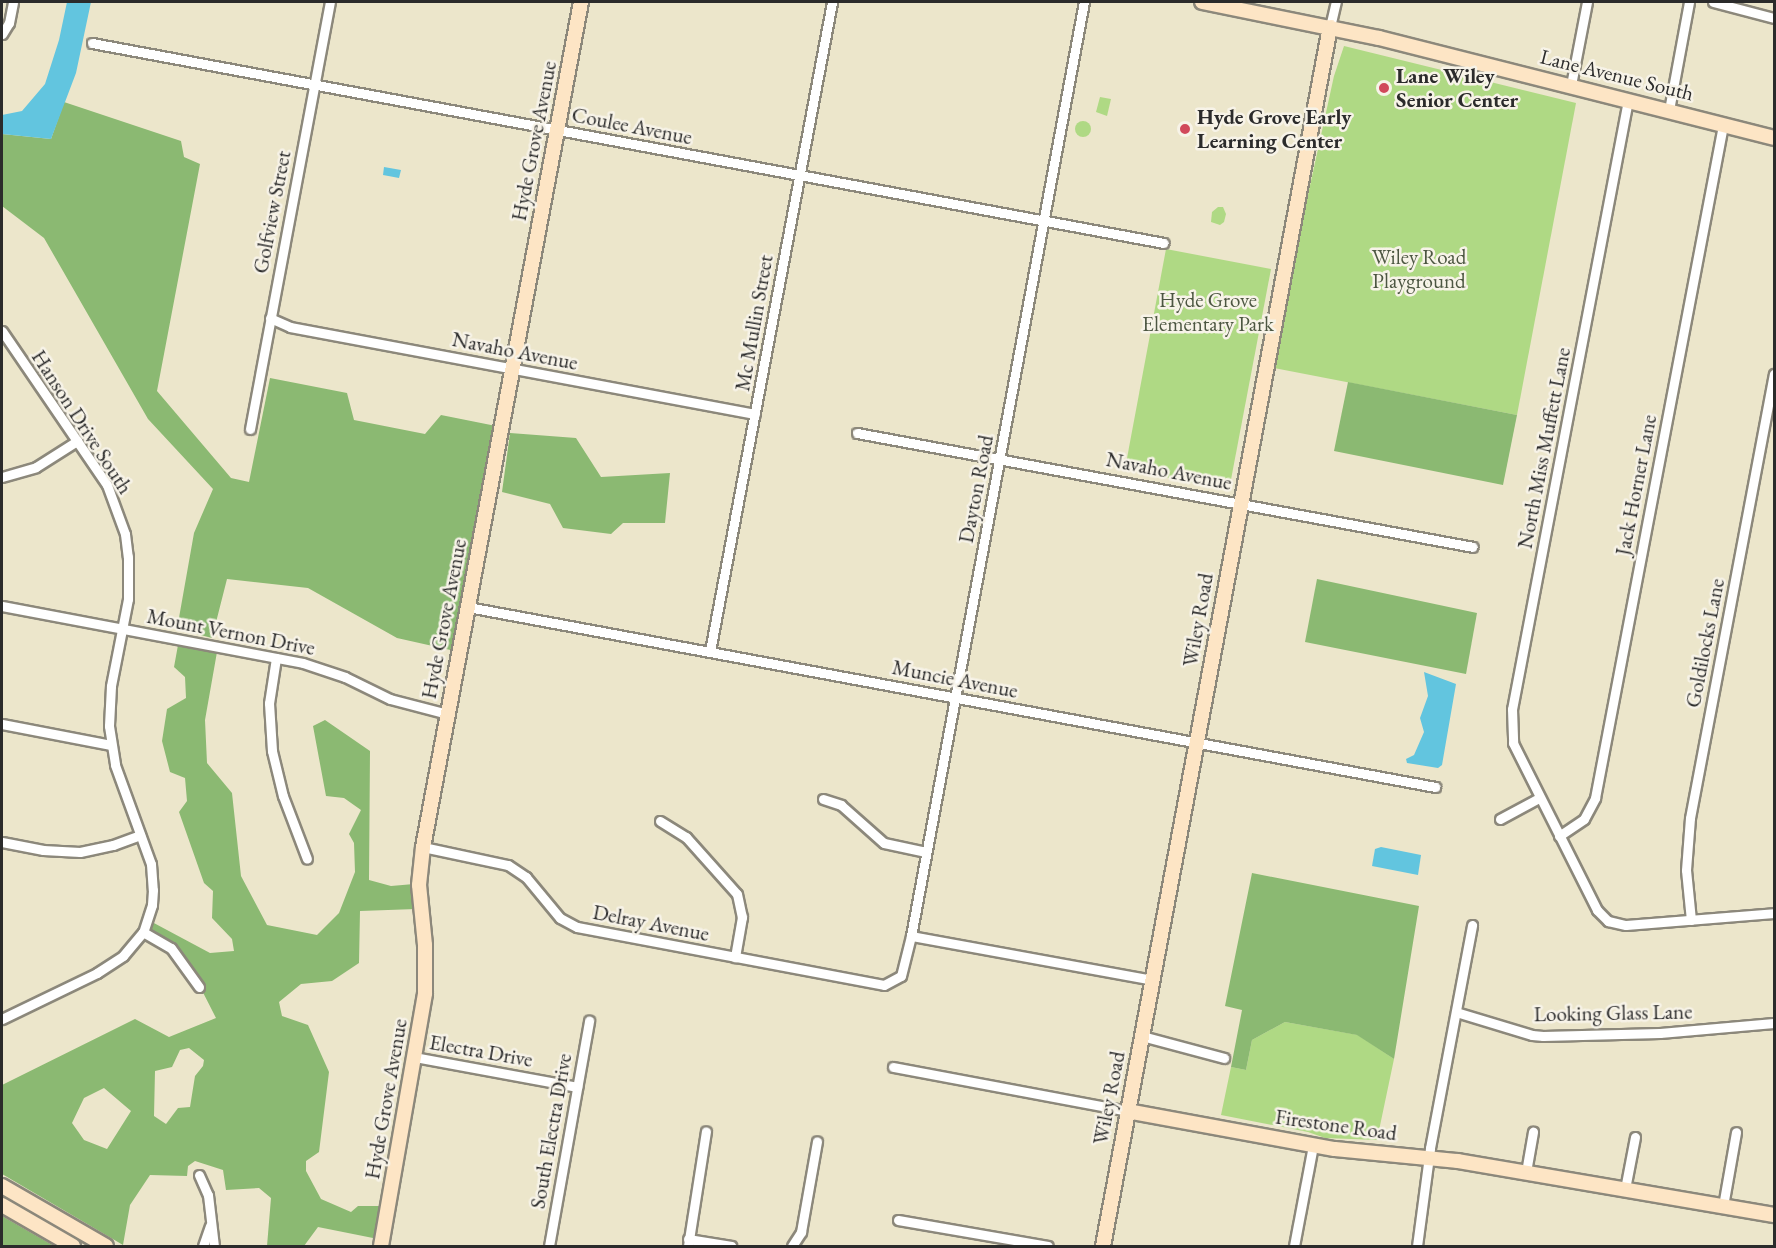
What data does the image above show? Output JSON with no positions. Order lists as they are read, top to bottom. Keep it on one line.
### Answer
{"streets":{"street":["Lane Avenue South","Coulee Avenue","Hyde Grove Avenue","Golfview Street","Mc Mullin Street","Navaho Avenue","Hanson Drive South","North Miss Muffett Lane","Jack Horner Lane","Dayton Road","Wiley Road","Mount Vernon Drive","Goldilocks Lane","Muncie Avenue","Delray Avenue","Looking Glass Lane","Electra Drive","Firestone Road","South Electra Drive"]},"crossings":[["Lane Avenue South","North Miss Muffett Lane"],["Lane Avenue South","Jack Horner Lane"],["Lane Avenue South","Wiley Road"],["Coulee Avenue","Hyde Grove Avenue"],["Coulee Avenue","Golfview Street"],["Coulee Avenue","Mc Mullin Street"],["Coulee Avenue","Dayton Road"],["Hyde Grove Avenue","Navaho Avenue"],["Hyde Grove Avenue","Mount Vernon Drive"],["Hyde Grove Avenue","Muncie Avenue"],["Hyde Grove Avenue","Delray Avenue"],["Hyde Grove Avenue","Electra Drive"],["Golfview Street","Navaho Avenue"],["Mc Mullin Street","Navaho Avenue"],["Mc Mullin Street","Muncie Avenue"],["Navaho Avenue","Dayton Road"],["Navaho Avenue","Wiley Road"],["Hanson Drive South","Mount Vernon Drive"],["North Miss Muffett Lane","Jack Horner Lane"],["North Miss Muffett Lane","Goldilocks Lane"],["Dayton Road","Muncie Avenue"],["Dayton Road","Delray Avenue"],["Wiley Road","Muncie Avenue"],["Wiley Road","Firestone Road"],["Electra Drive","South Electra Drive"]],"parks":["Wiley Road Playground","Hyde Grove Elementary Park"],"places":["Lane Wiley Senior Center","Hyde Grove Early Learning Center"]}
